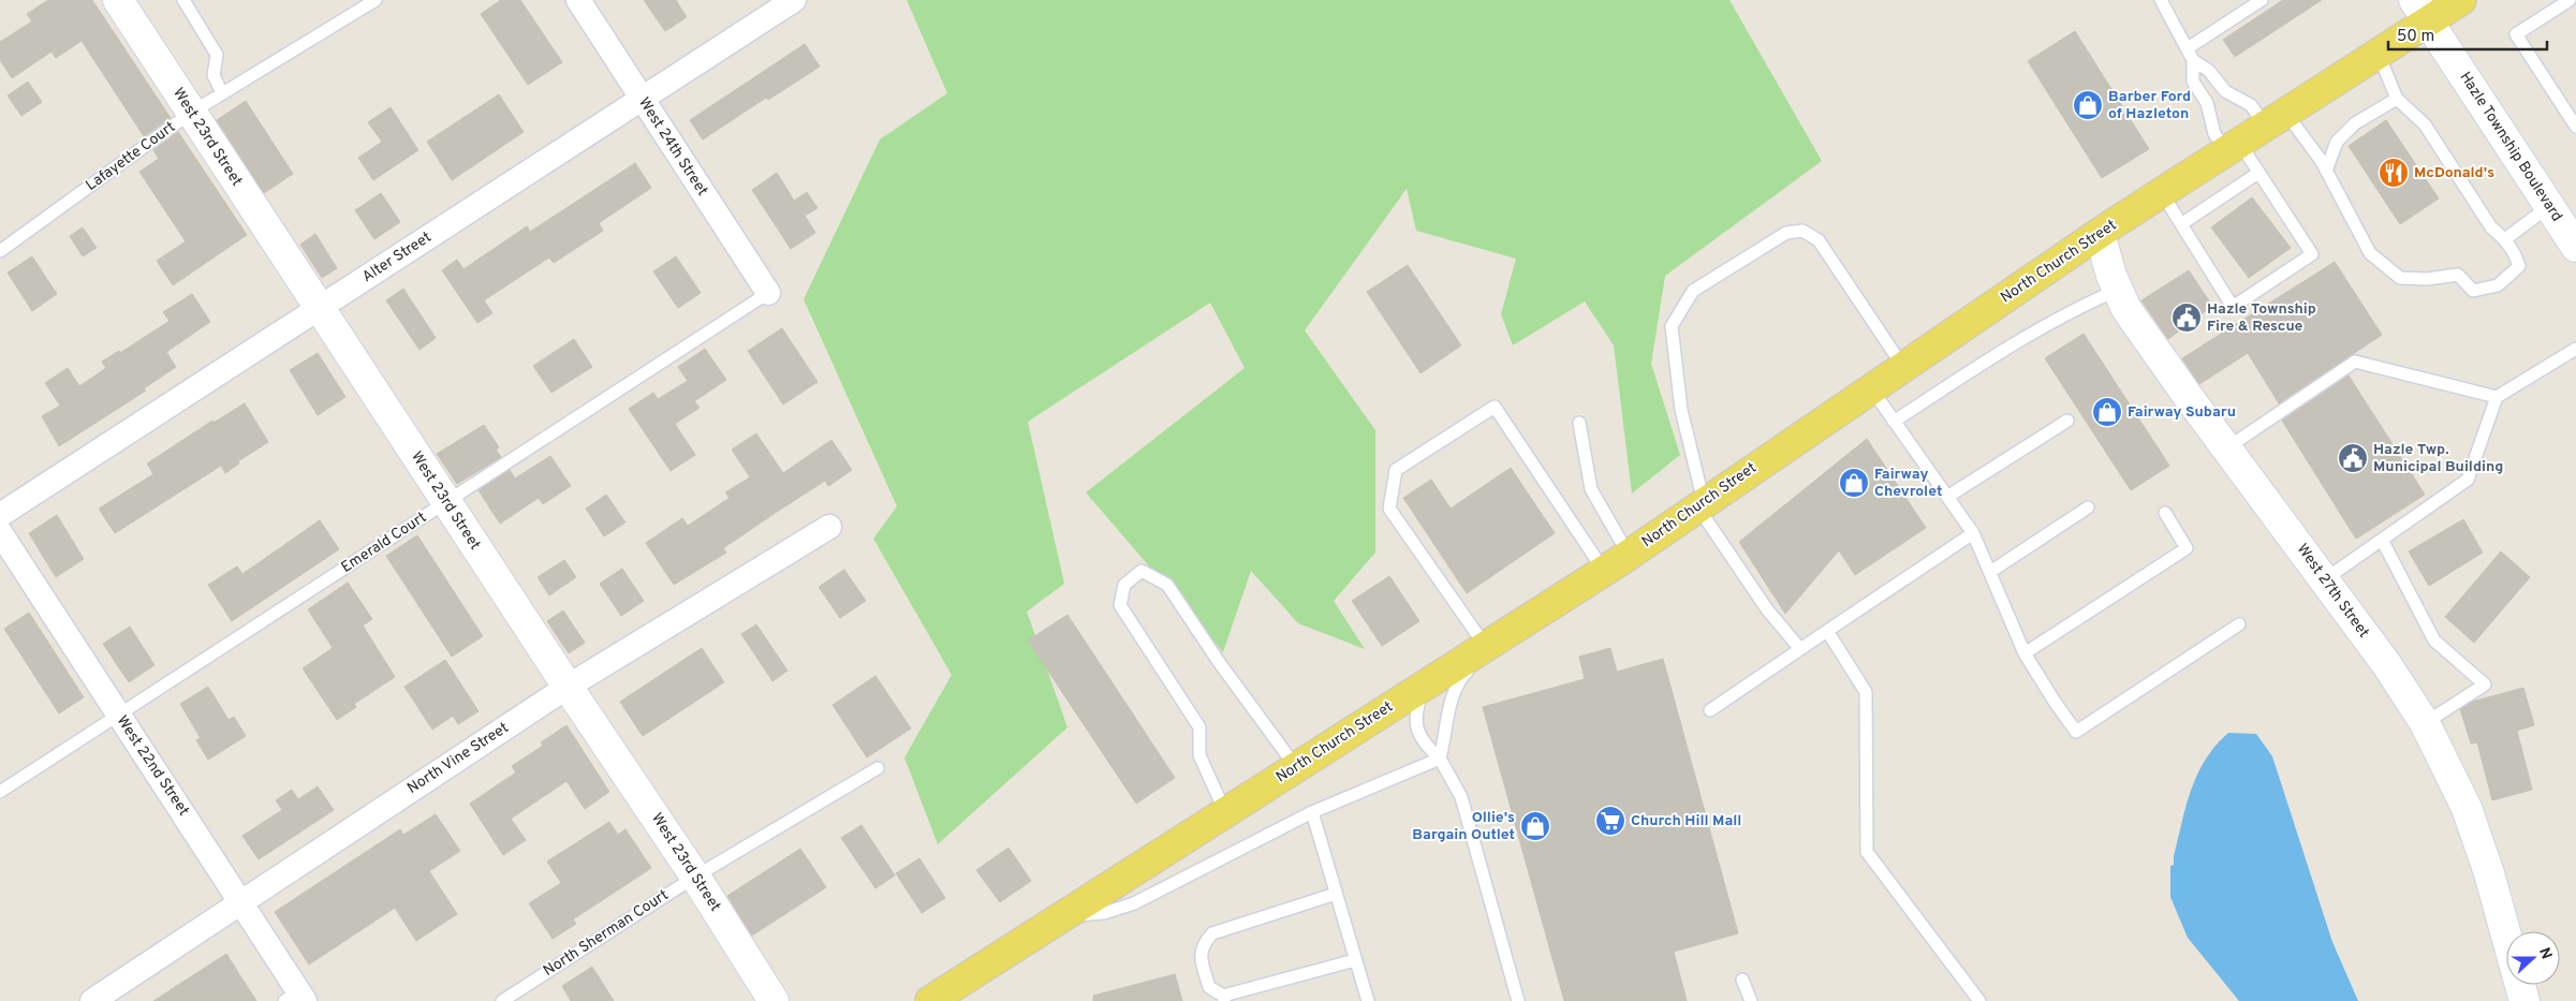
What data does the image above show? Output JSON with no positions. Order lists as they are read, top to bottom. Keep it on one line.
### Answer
{"streets":{"main road":["North Church Street"],"street":["West 23rd Street","West 24th Street","Hazle Township Boulevard","Alter Street","West 27th Street","North Vine Street","West 22nd Street"],"lane":["Lafayette Court","Emerald Court","North Sherman Court"]},"crossings":[["West 23rd Street","Lafayette Court"],["West 23rd Street","Alter Street"],["West 23rd Street","Emerald Court"],["West 23rd Street","North Vine Street"],["West 23rd Street","North Sherman Court"],["West 24th Street","Alter Street"],["West 24th Street","Emerald Court"],["Hazle Township Boulevard","North Church Street"],["North Church Street","West 27th Street"],["Emerald Court","West 22nd Street"],["North Vine Street","West 22nd Street"]],"places":{"shop":["Barber Ford of Hazleton","Fairway Subaru","Fairway Chevrolet","Ollie's Bargain Outlet"],"restaurant":["McDonald's"],"public building":["Hazle Township Fire & Rescue","Hazle Twp. Municipal Building"],"supermarket":["Church Hill Mall"]},"scale_bar":"50 m","north":"right"}
